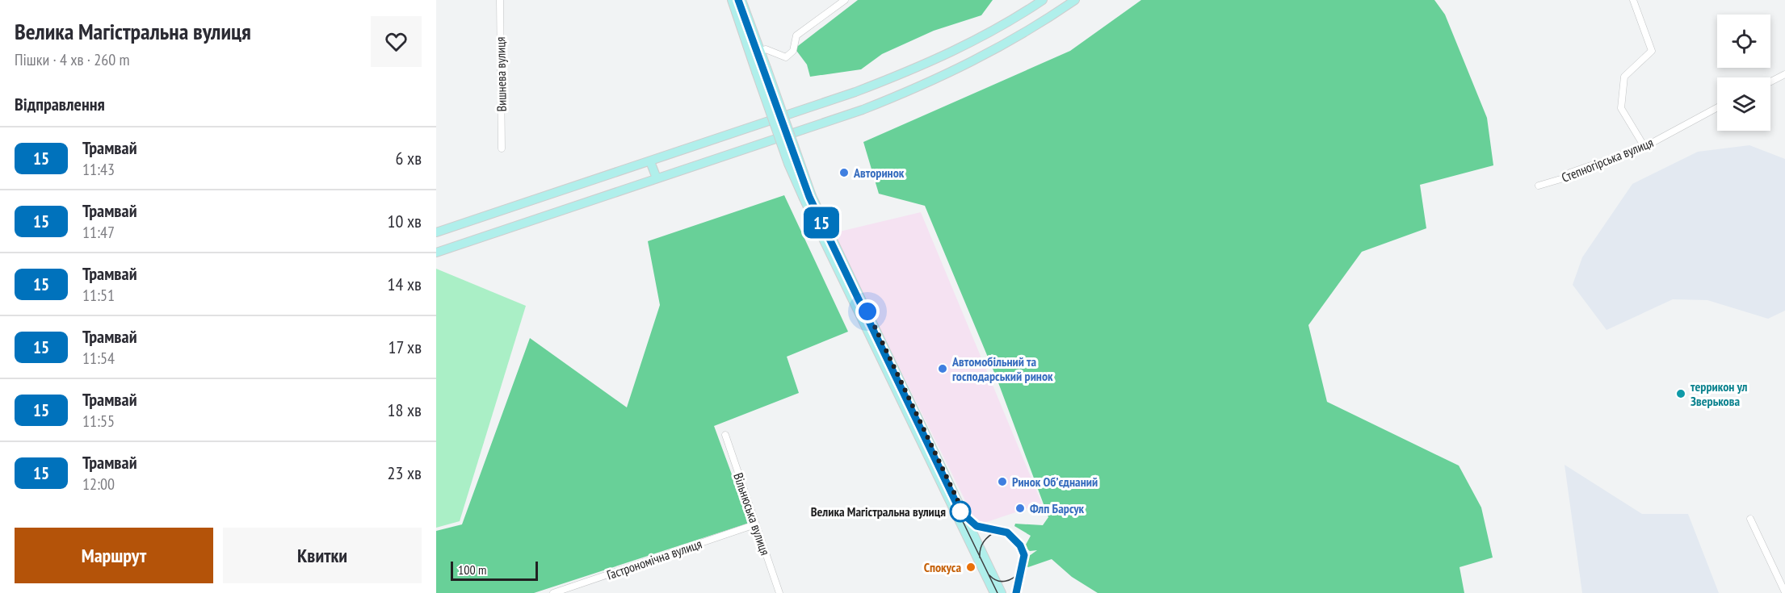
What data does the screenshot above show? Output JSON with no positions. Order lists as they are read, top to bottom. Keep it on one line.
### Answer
{"streets":{"street":["Вишнева вулиця","Степногірська вулиця","Вільнюська вулиця","Гастрономічна вулиця"]},"crossings":[["Вільнюська вулиця","Гастрономічна вулиця"]],"places":["Авторинок","Автомобільний та господарський ринок","террикон ул Зверькова","Ринок Обʼєднаний","Флп Барсук","Велика Магістральна вулиця","Спокуса"],"lines":["tram line 15"],"scale_bar":"100 m","page":{"heading":[["Велика Магістральна вулиця","Пішки · 4 хв · 260 m"],"Відправлення"],"on_map":"15","list":[{"mark":"15","name":"Трамвай","note":"11:43","value":"6 хв"},{"mark":"15","name":"Трамвай","note":"11:47","value":"10 хв"},{"mark":"15","name":"Трамвай","note":"11:51","value":"14 хв"},{"mark":"15","name":"Трамвай","note":"11:54","value":"17 хв"},{"mark":"15","name":"Трамвай","note":"11:55","value":"18 хв"},{"mark":"15","name":"Трамвай","note":"12:00","value":"23 хв"}],"buttons":["Маршрут","Квитки"],"scale":"100 m"}}
